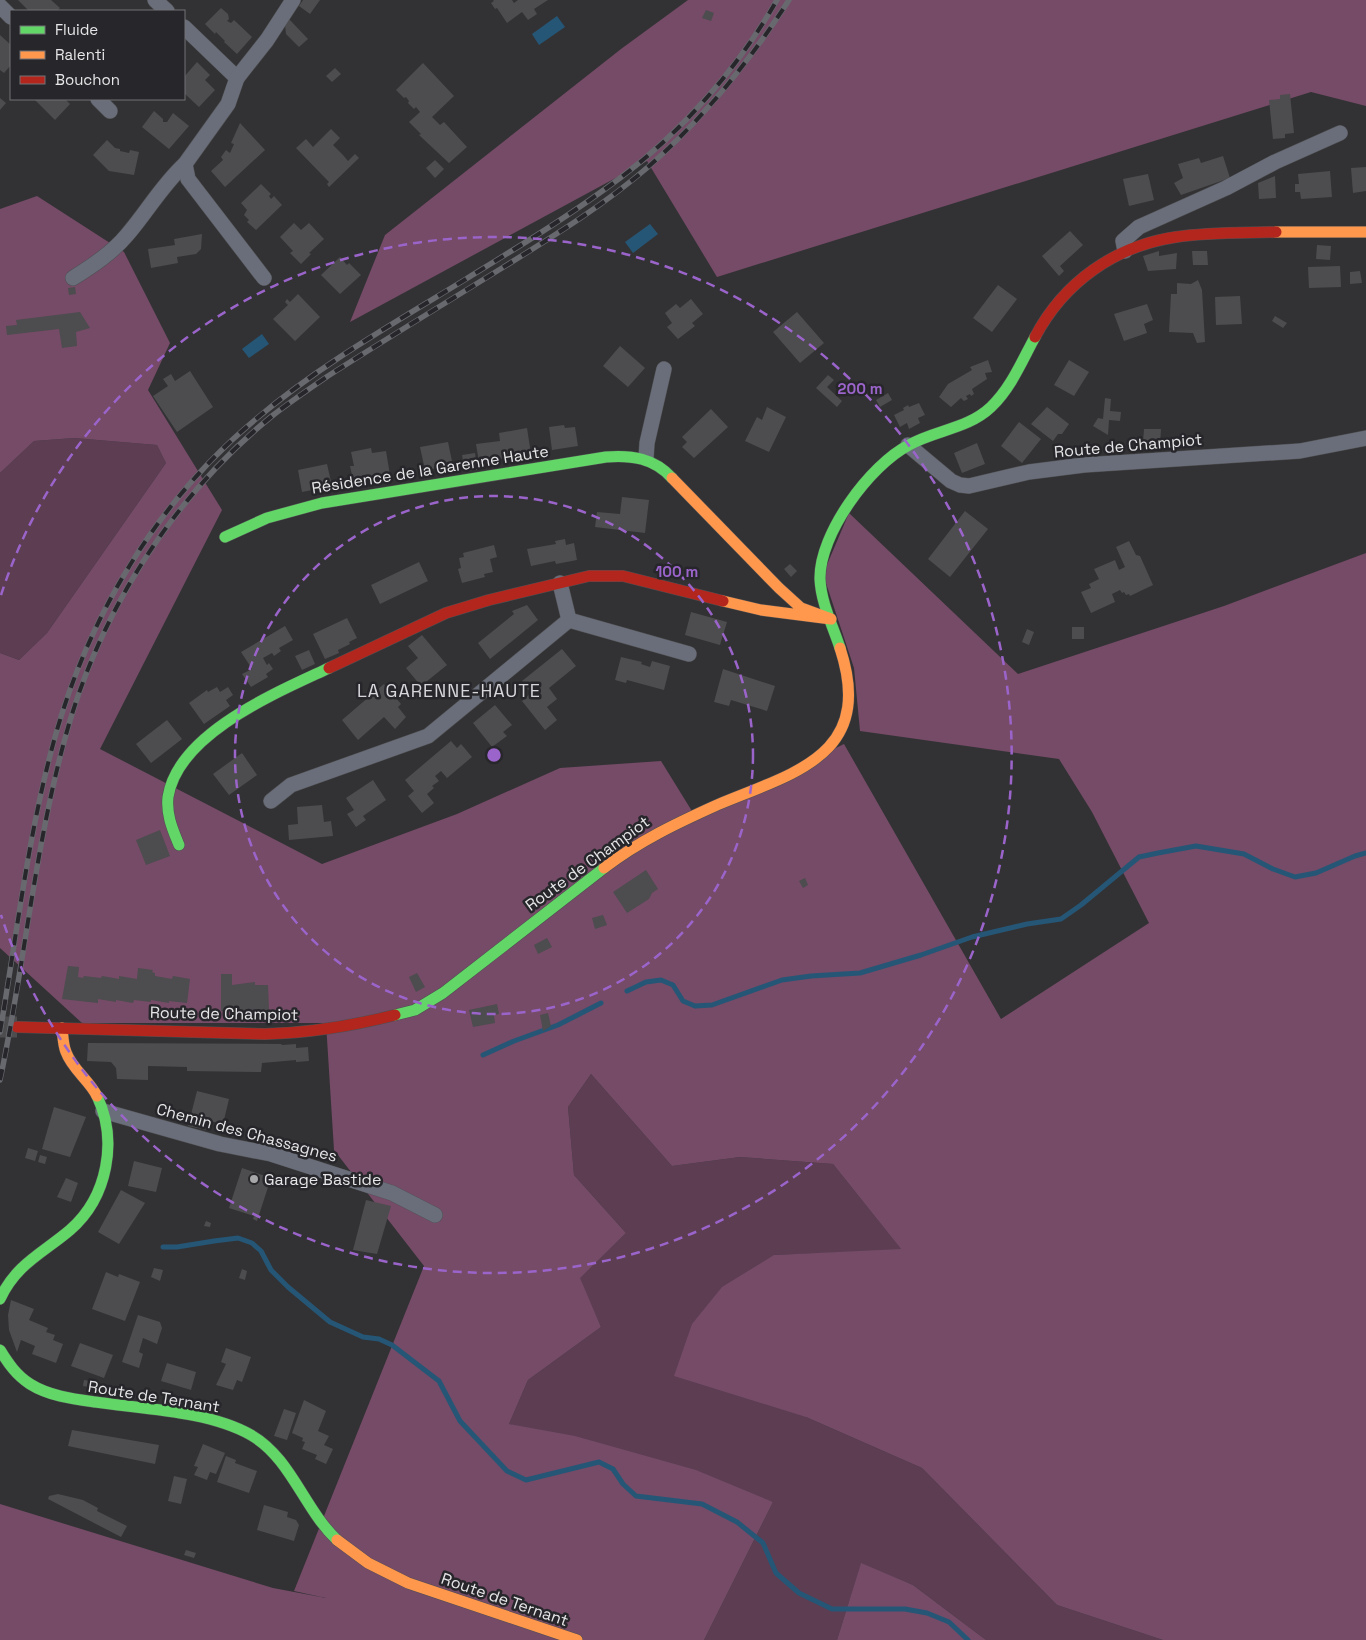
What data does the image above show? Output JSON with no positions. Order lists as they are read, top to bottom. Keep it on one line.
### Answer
{"streets":{"street":["Route de Champiot","Résidence de la Garenne Haute","Chemin des Chassagnes","Route de Ternant"]},"crossings":[["Route de Champiot","Résidence de la Garenne Haute"]],"districts":["LA GARENNE-HAUTE"],"places":["Garage Bastide"],"legend":["Fluide","Ralenti","Bouchon"],"rings":["200 m","100 m"]}
